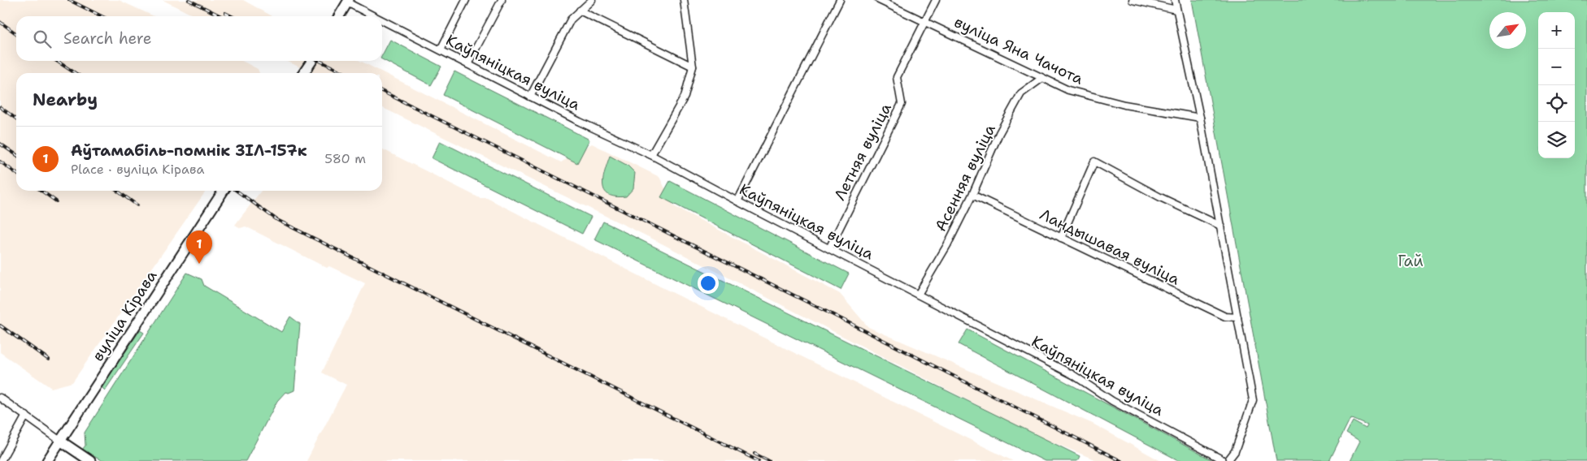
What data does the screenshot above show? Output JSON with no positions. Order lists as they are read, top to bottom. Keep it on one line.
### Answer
{"streets":{"main road":["вуліца Кірава"],"street":["вуліца Яна Чачота","Каўпяніцкая вуліца","Летняя вуліца","Асенняя вуліца","Ландышавая вуліца"]},"crossings":[["вуліца Яна Чачота","Летняя вуліца"],["вуліца Яна Чачота","Асенняя вуліца"],["Каўпяніцкая вуліца","Летняя вуліца"],["Каўпяніцкая вуліца","Асенняя вуліца"],["Асенняя вуліца","Ландышавая вуліца"]],"parks":["Гай"],"north":"top right","page":{"map_buttons":["+","−"],"search":"Search here","heading":"Nearby","list":[{"mark":"1","name":"Аўтамабіль-помнік ЗІЛ-157к","note":"Place · вуліца Кірава","value":"580 m"}],"pins":"1"}}
